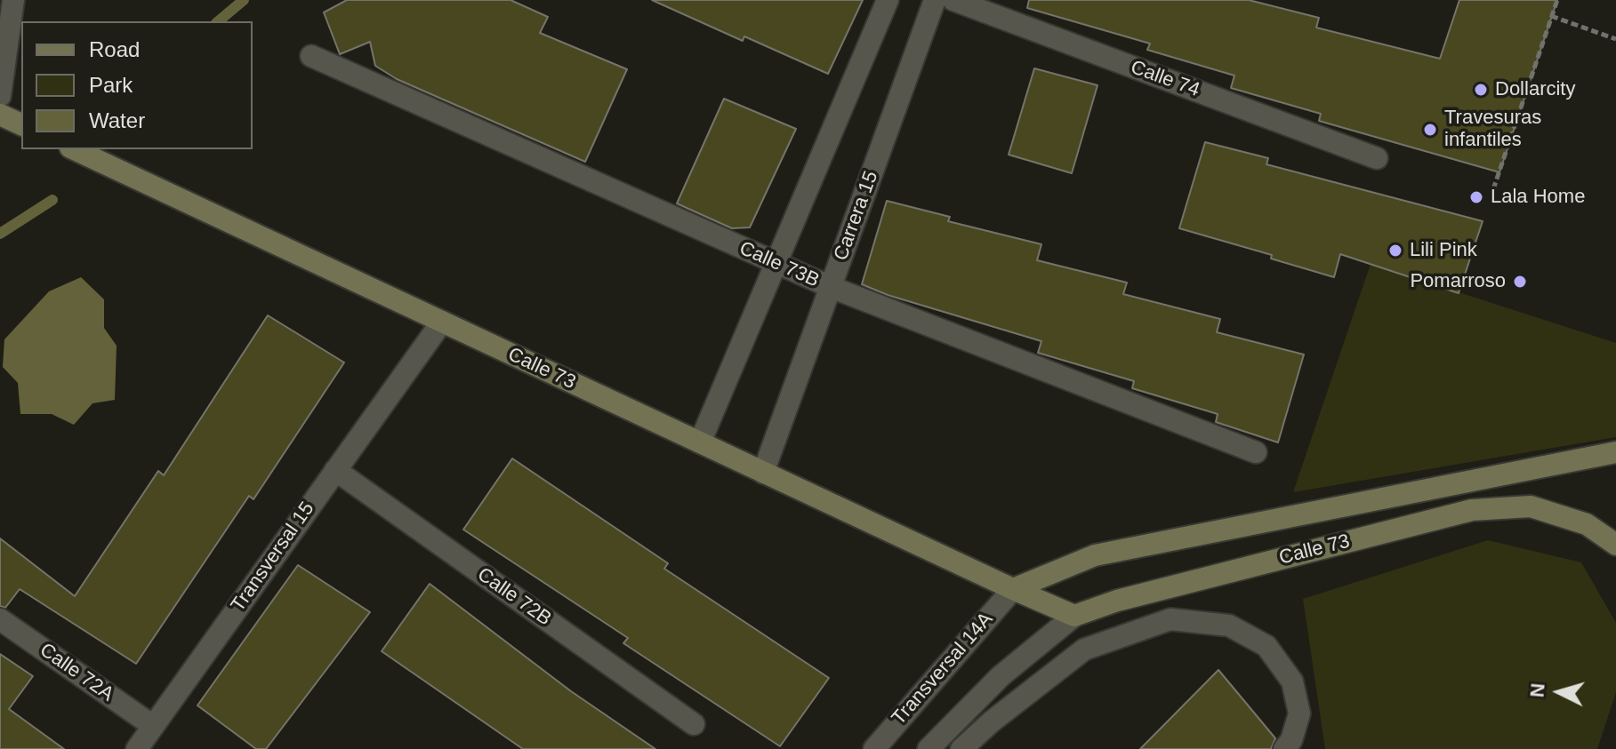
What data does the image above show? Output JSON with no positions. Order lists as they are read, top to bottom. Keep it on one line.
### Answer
{"streets":{"street":["Calle 74","Carrera 15","Calle 73B","Calle 73","Transversal 15","Calle 72B","Transversal 14A","Calle 72A"]},"crossings":[["Carrera 15","Calle 73B"],["Carrera 15","Calle 73"],["Calle 73","Transversal 15"],["Calle 73","Transversal 14A"],["Transversal 15","Calle 72B"],["Transversal 15","Calle 72A"]],"places":["Dollarcity","Travesuras infantiles","Lala Home","Lili Pink","Pomarroso"],"legend":["Road","Park","Water"],"north":"left"}
